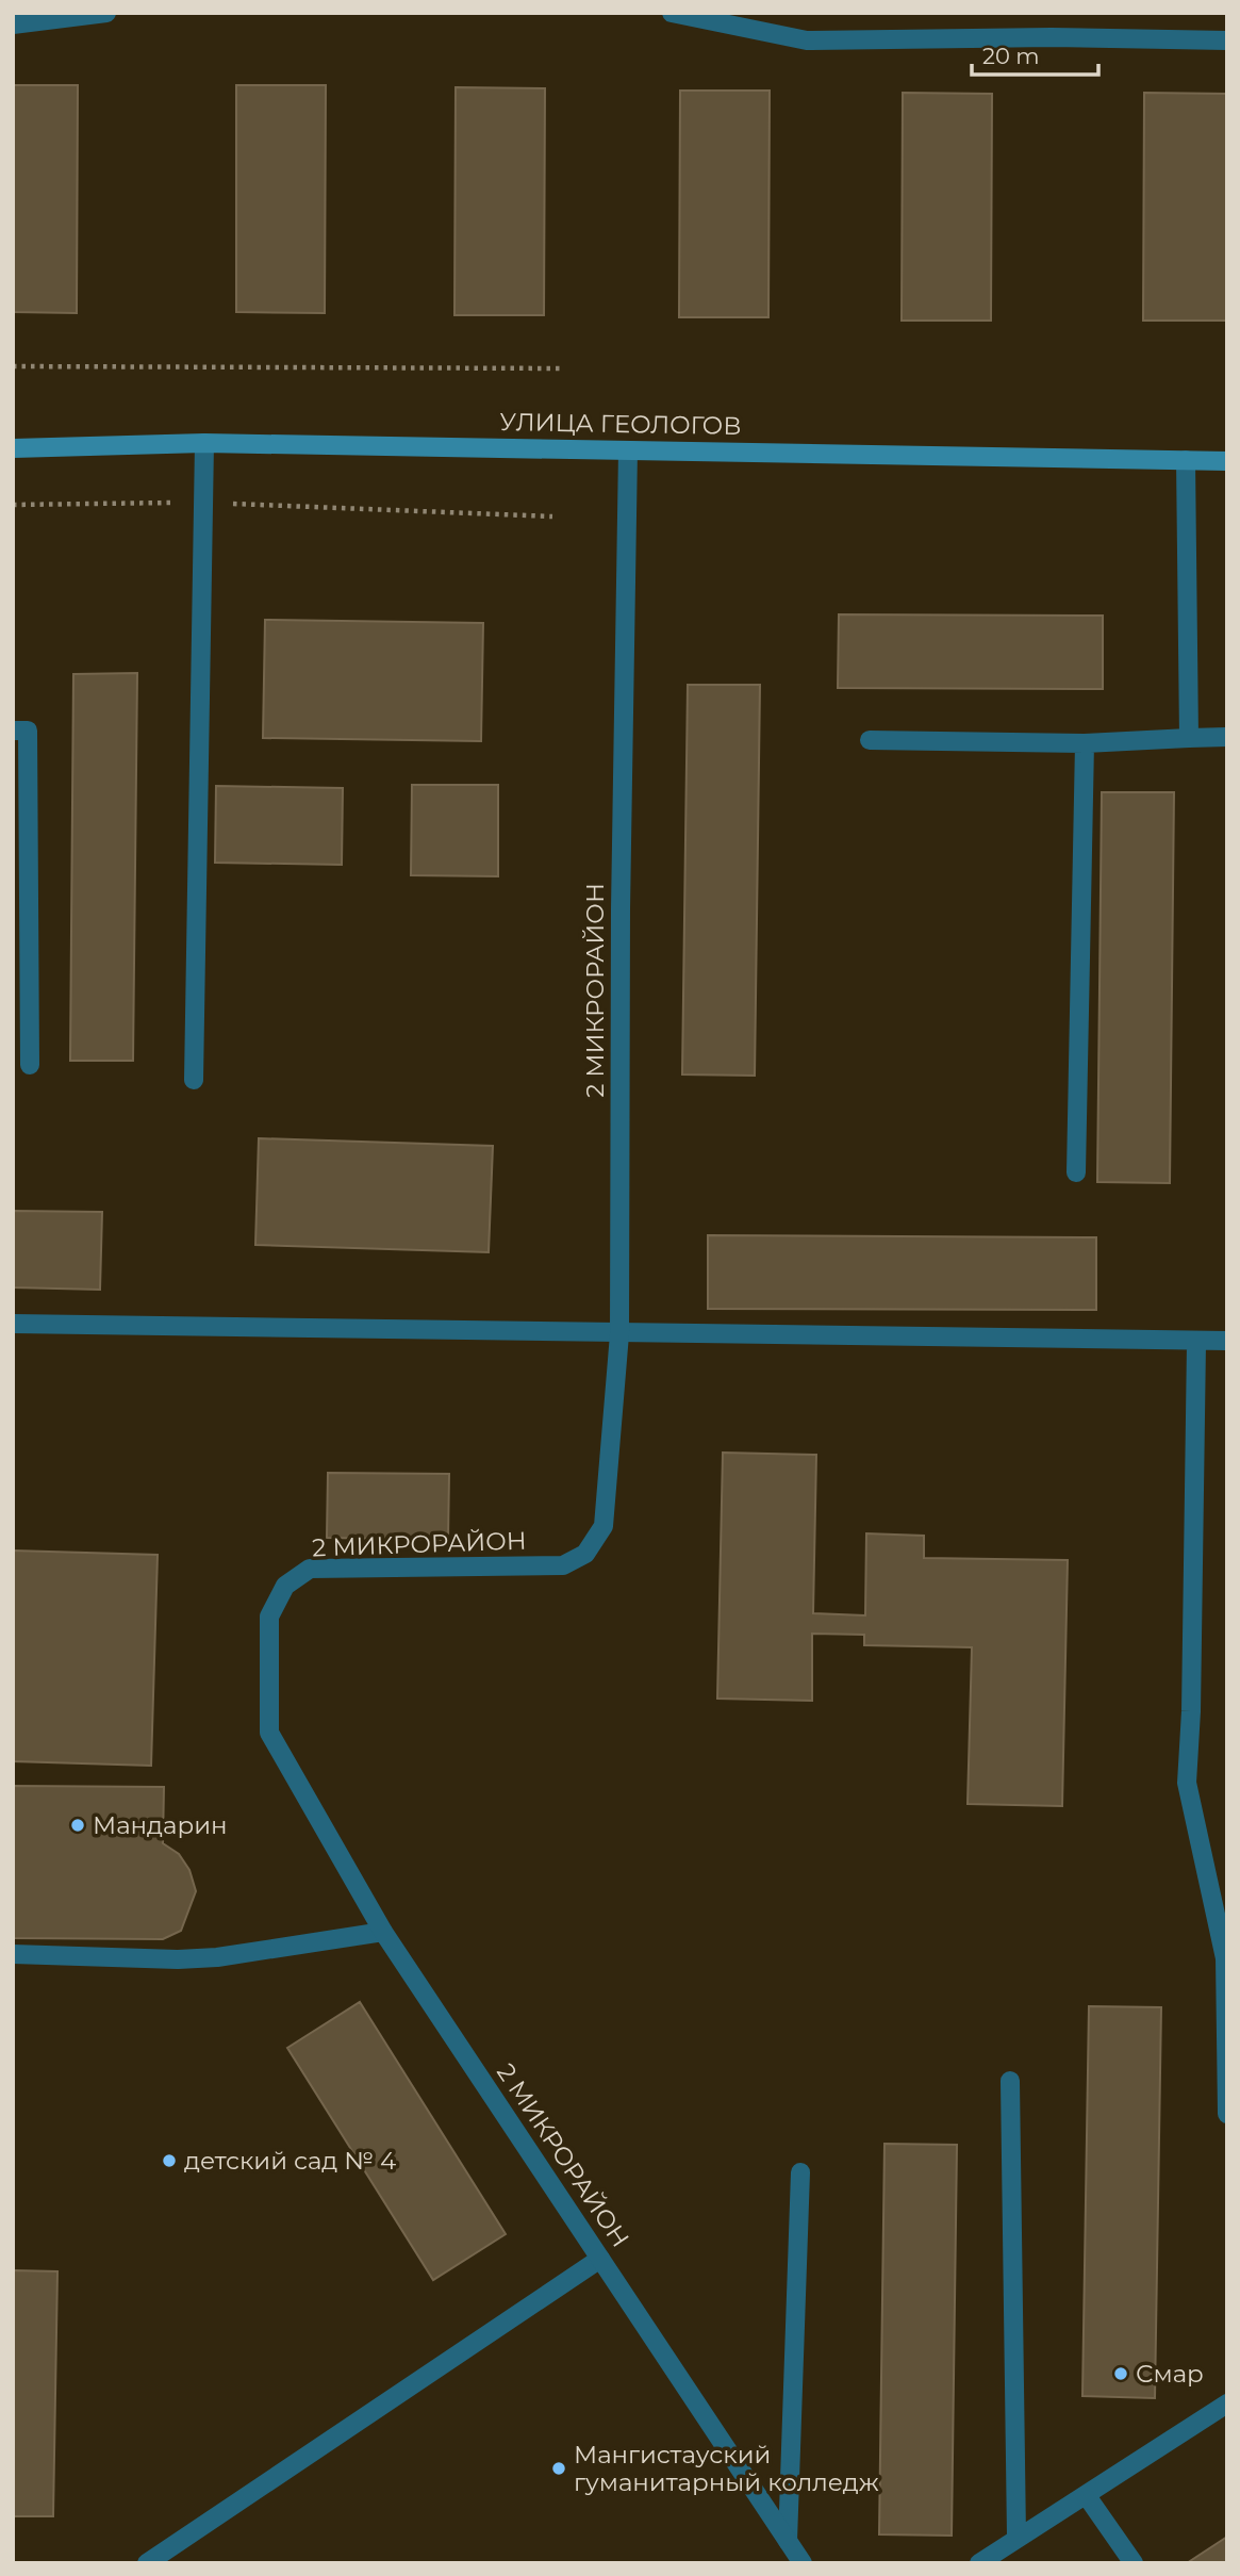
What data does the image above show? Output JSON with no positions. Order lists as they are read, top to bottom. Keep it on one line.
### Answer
{"streets":{"street":["УЛИЦА ГЕОЛОГОВ","2 МИКРОРАЙОН"]},"crossings":[["УЛИЦА ГЕОЛОГОВ","2 МИКРОРАЙОН"]],"places":["Мандарин","детский сад № 4","Смар","Мангистауский гуманитарный колледж"],"scale_bar":"20 m"}
